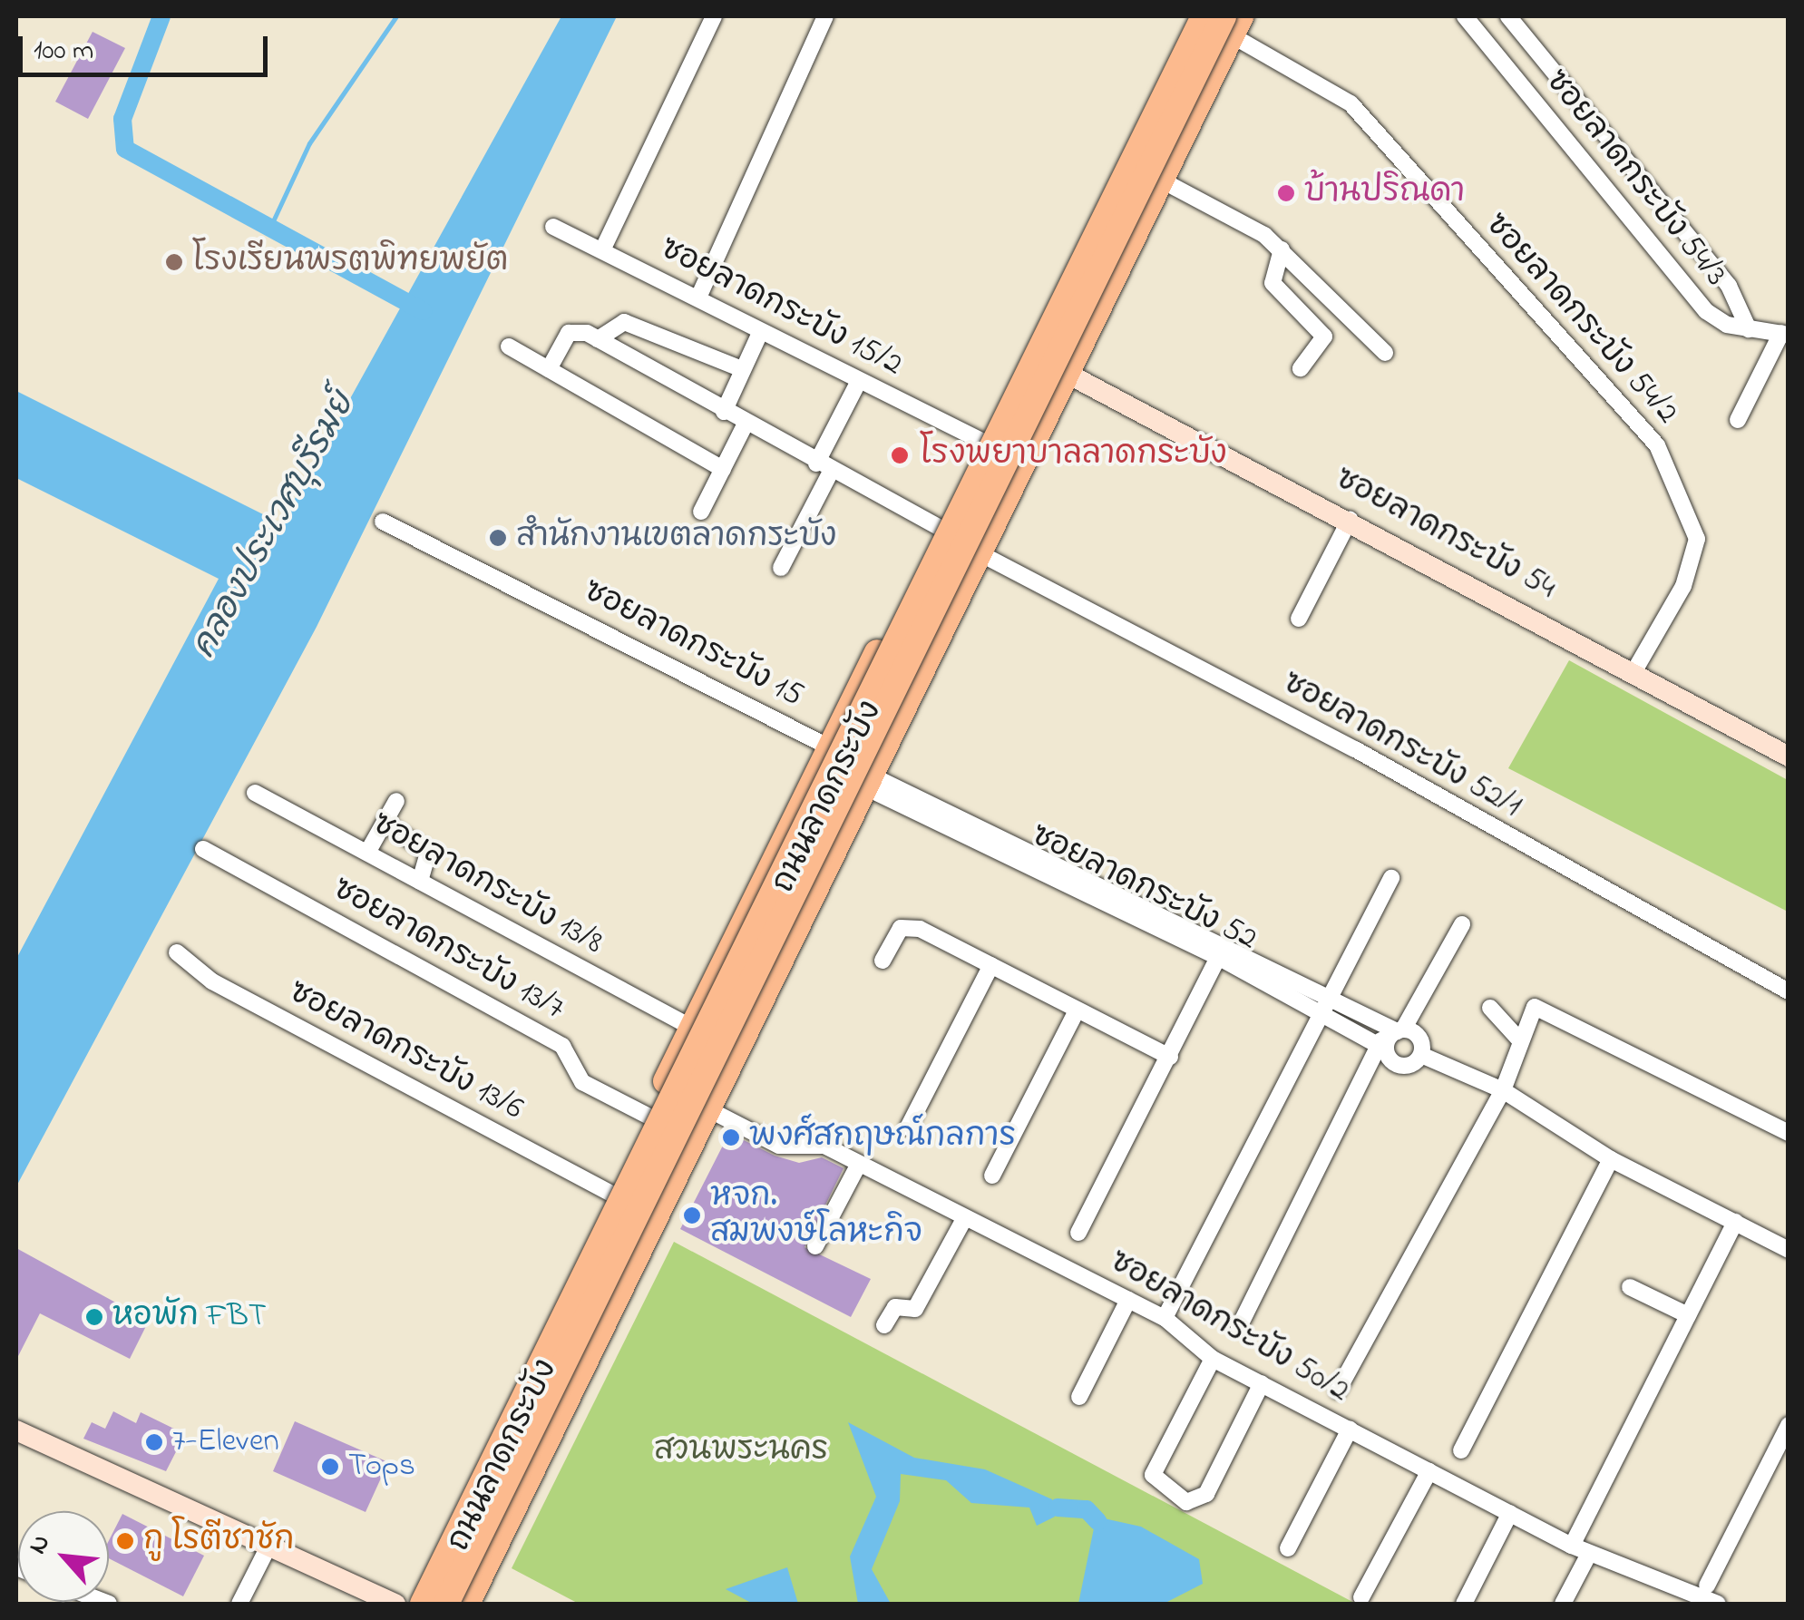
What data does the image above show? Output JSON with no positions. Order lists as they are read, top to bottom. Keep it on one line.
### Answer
{"streets":{"main road":["ซอยลาดกระบัง 54","ถนนลาดกระบัง"],"street":["ซอยลาดกระบัง 54/3","ซอยลาดกระบัง 15/2","ซอยลาดกระบัง 54/2","ซอยลาดกระบัง 15","ซอยลาดกระบัง 52/1","ซอยลาดกระบัง 13/8","ซอยลาดกระบัง 52","ซอยลาดกระบัง 13/7","ซอยลาดกระบัง 13/6","ซอยลาดกระบัง 50/2"]},"crossings":[["ซอยลาดกระบัง 15/2","ถนนลาดกระบัง"],["ซอยลาดกระบัง 54/2","ซอยลาดกระบัง 54"],["ซอยลาดกระบัง 54/2","ถนนลาดกระบัง"],["ซอยลาดกระบัง 54","ถนนลาดกระบัง"],["ซอยลาดกระบัง 15","ถนนลาดกระบัง"],["ซอยลาดกระบัง 52/1","ถนนลาดกระบัง"],["ถนนลาดกระบัง","ซอยลาดกระบัง 13/8"],["ถนนลาดกระบัง","ซอยลาดกระบัง 52"],["ถนนลาดกระบัง","ซอยลาดกระบัง 13/7"],["ถนนลาดกระบัง","ซอยลาดกระบัง 13/6"],["ถนนลาดกระบัง","ซอยลาดกระบัง 50/2"]],"water":["คลองประเวศบุรีรมย์"],"parks":["สวนพระนคร"],"places":["บ้านปริณดา","โรงเรียนพรตพิทยพยัต","โรงพยาบาลลาดกระบัง","สำนักงานเขตลาดกระบัง","พงศ์สกฤษณ์กลการ","หจก. สมพงษ์โลหะกิจ","หอพัก FBT","7-Eleven","Tops","กู โรตีชาชัก"],"scale_bar":"100 m","north":"top left"}
